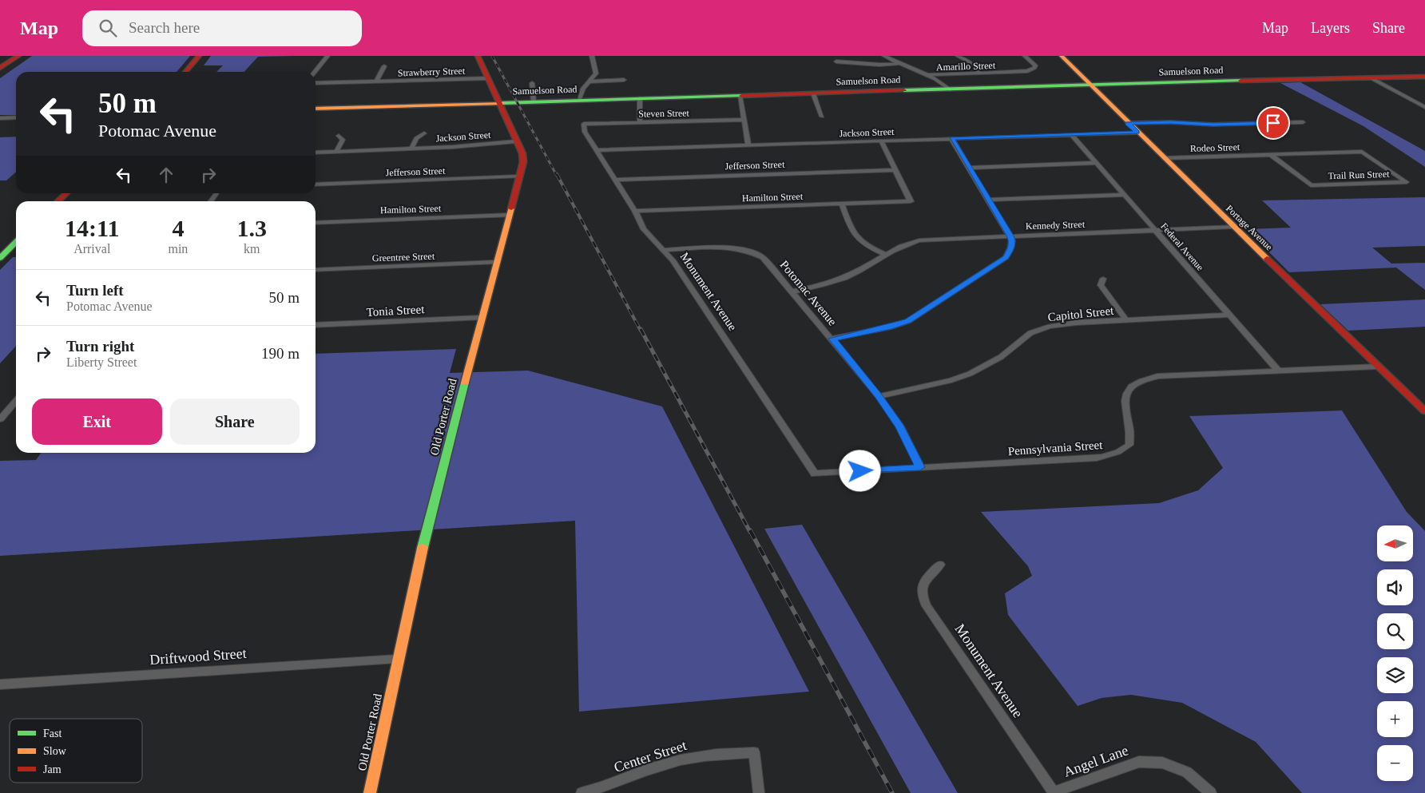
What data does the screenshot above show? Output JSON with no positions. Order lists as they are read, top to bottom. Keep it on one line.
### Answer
{"streets":{"main road":["Samuelson Road","Portage Avenue","Old Porter Road"],"street":["Amarillo Street","Strawberry Street","Steven Street","Jackson Street","Rodeo Street","Jefferson Street","Trail Run Street","Hamilton Street","Kennedy Street","Federal Avenue","Greentree Street","Monument Avenue","Potomac Avenue","Tonia Street","Capitol Street","Pennsylvania Street","Driftwood Street","Center Street","Angel Lane"]},"crossings":[["Samuelson Road","Portage Avenue"],["Samuelson Road","Old Porter Road"],["Strawberry Street","Old Porter Road"],["Steven Street","Monument Avenue"],["Jackson Street","Portage Avenue"],["Jackson Street","Federal Avenue"],["Jackson Street","Monument Avenue"],["Jackson Street","Old Porter Road"],["Rodeo Street","Trail Run Street"],["Rodeo Street","Portage Avenue"],["Jefferson Street","Hamilton Street"],["Jefferson Street","Monument Avenue"],["Jefferson Street","Old Porter Road"],["Hamilton Street","Monument Avenue"],["Hamilton Street","Old Porter Road"],["Kennedy Street","Portage Avenue"],["Kennedy Street","Federal Avenue"],["Kennedy Street","Potomac Avenue"],["Portage Avenue","Pennsylvania Street"],["Federal Avenue","Capitol Street"],["Federal Avenue","Pennsylvania Street"],["Greentree Street","Old Porter Road"],["Monument Avenue","Potomac Avenue"],["Monument Avenue","Pennsylvania Street"],["Monument Avenue","Angel Lane"],["Potomac Avenue","Capitol Street"],["Potomac Avenue","Pennsylvania Street"],["Tonia Street","Old Porter Road"],["Old Porter Road","Driftwood Street"]],"legend":["Fast","Slow","Jam"],"north":"left","page":{"header":"Map","search":"Search here","nav":["Map","Layers","Share"],"turn":["50 m","Potomac Avenue"],"eta":["14:11","Arrival","4","min","1.3","km"],"list":[{"name":"Turn left","note":"Potomac Avenue","value":"50 m"},{"name":"Turn right","note":"Liberty Street","value":"190 m"}],"buttons":["Exit","Share"],"map_buttons":["+","−"]}}
